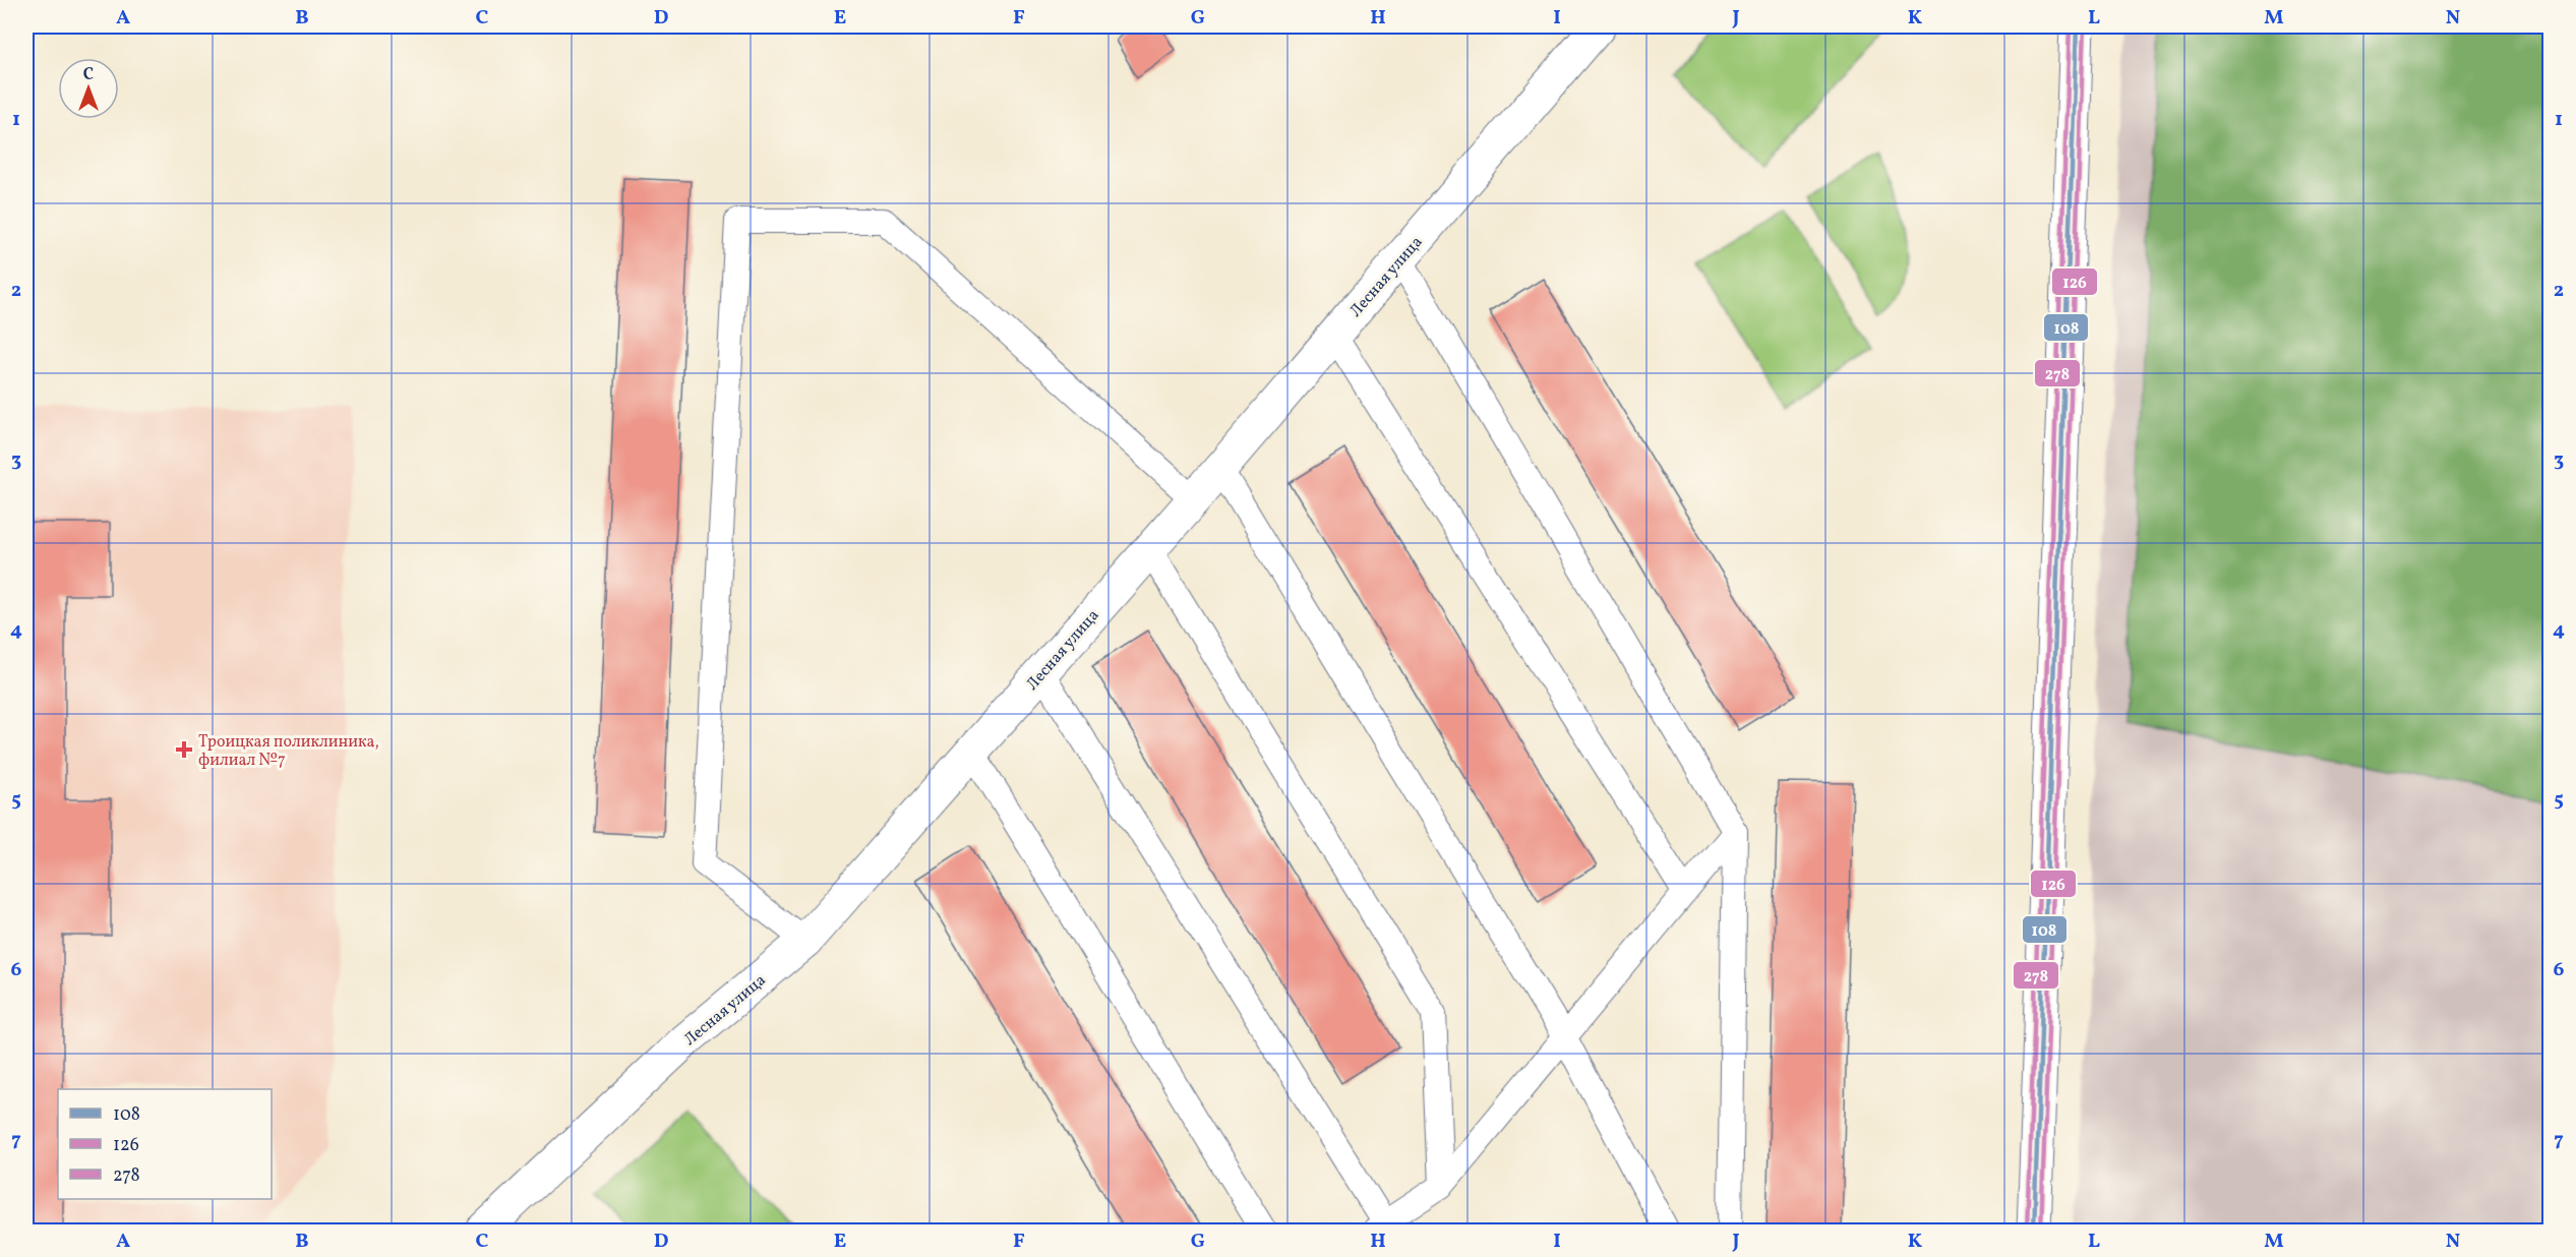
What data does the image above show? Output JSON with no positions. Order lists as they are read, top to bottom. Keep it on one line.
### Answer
{"streets":{"street":["Лесная улица"]},"places":{"health":["Троицкая поликлиника, филиал №7"]},"lines":["transit line 108","transit line 126","transit line 278"],"legend":["108","126","278"],"north":"top","grid":{"columns":["A","B","C","D","E","F","G","H","I","J","K","L","M","N"],"rows":["1","2","3","4","5","6","7"]}}
